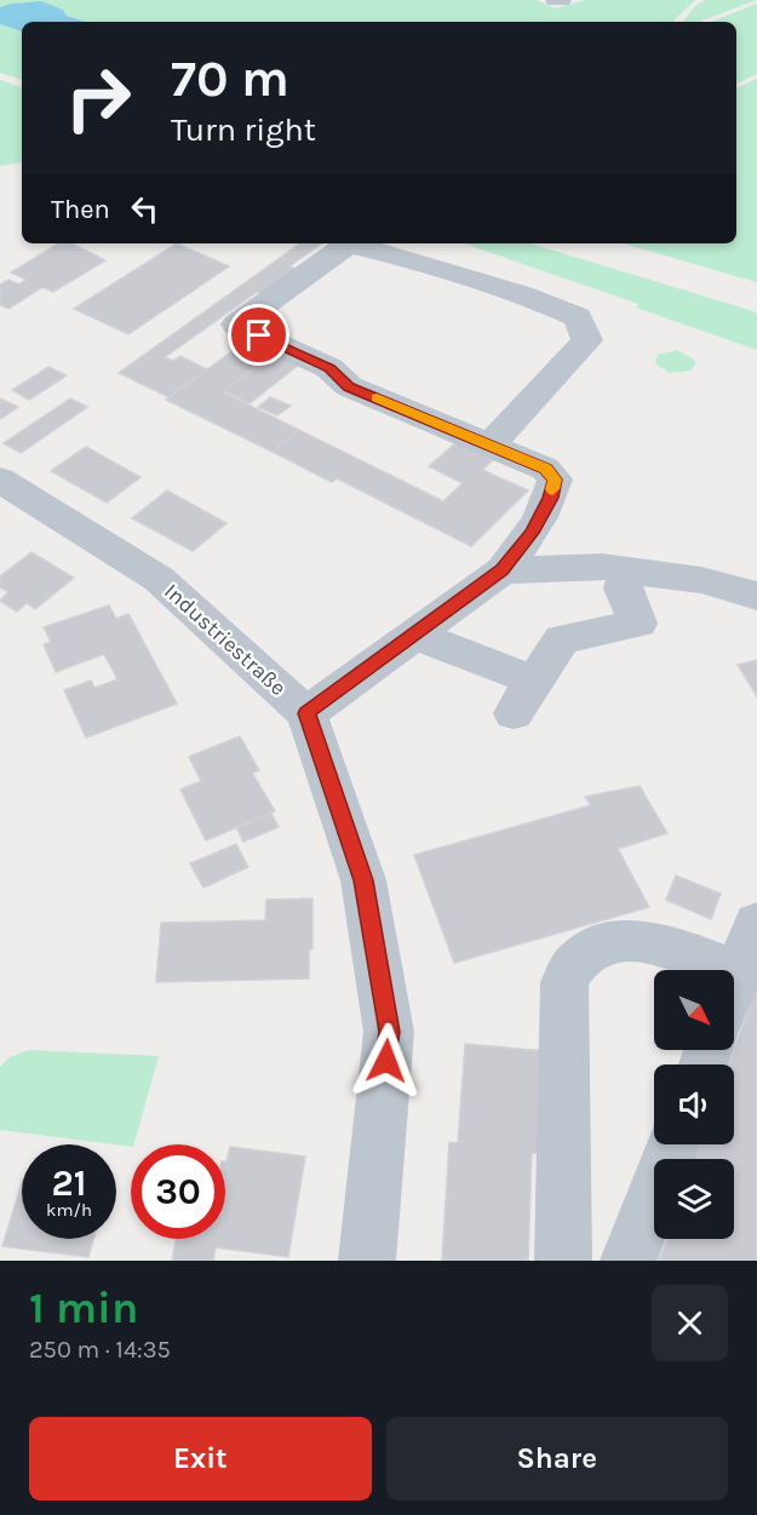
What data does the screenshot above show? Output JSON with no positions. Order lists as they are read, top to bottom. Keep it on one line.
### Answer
{"streets":{"street":["Industriestraße"]},"north":"bottom right","page":{"turn":["70 m","Turn right"],"then":"Then","speed":"21 km/h","limit":"30","heading":["1 min","250 m · 14:35"],"buttons":["Exit","Share"]}}
